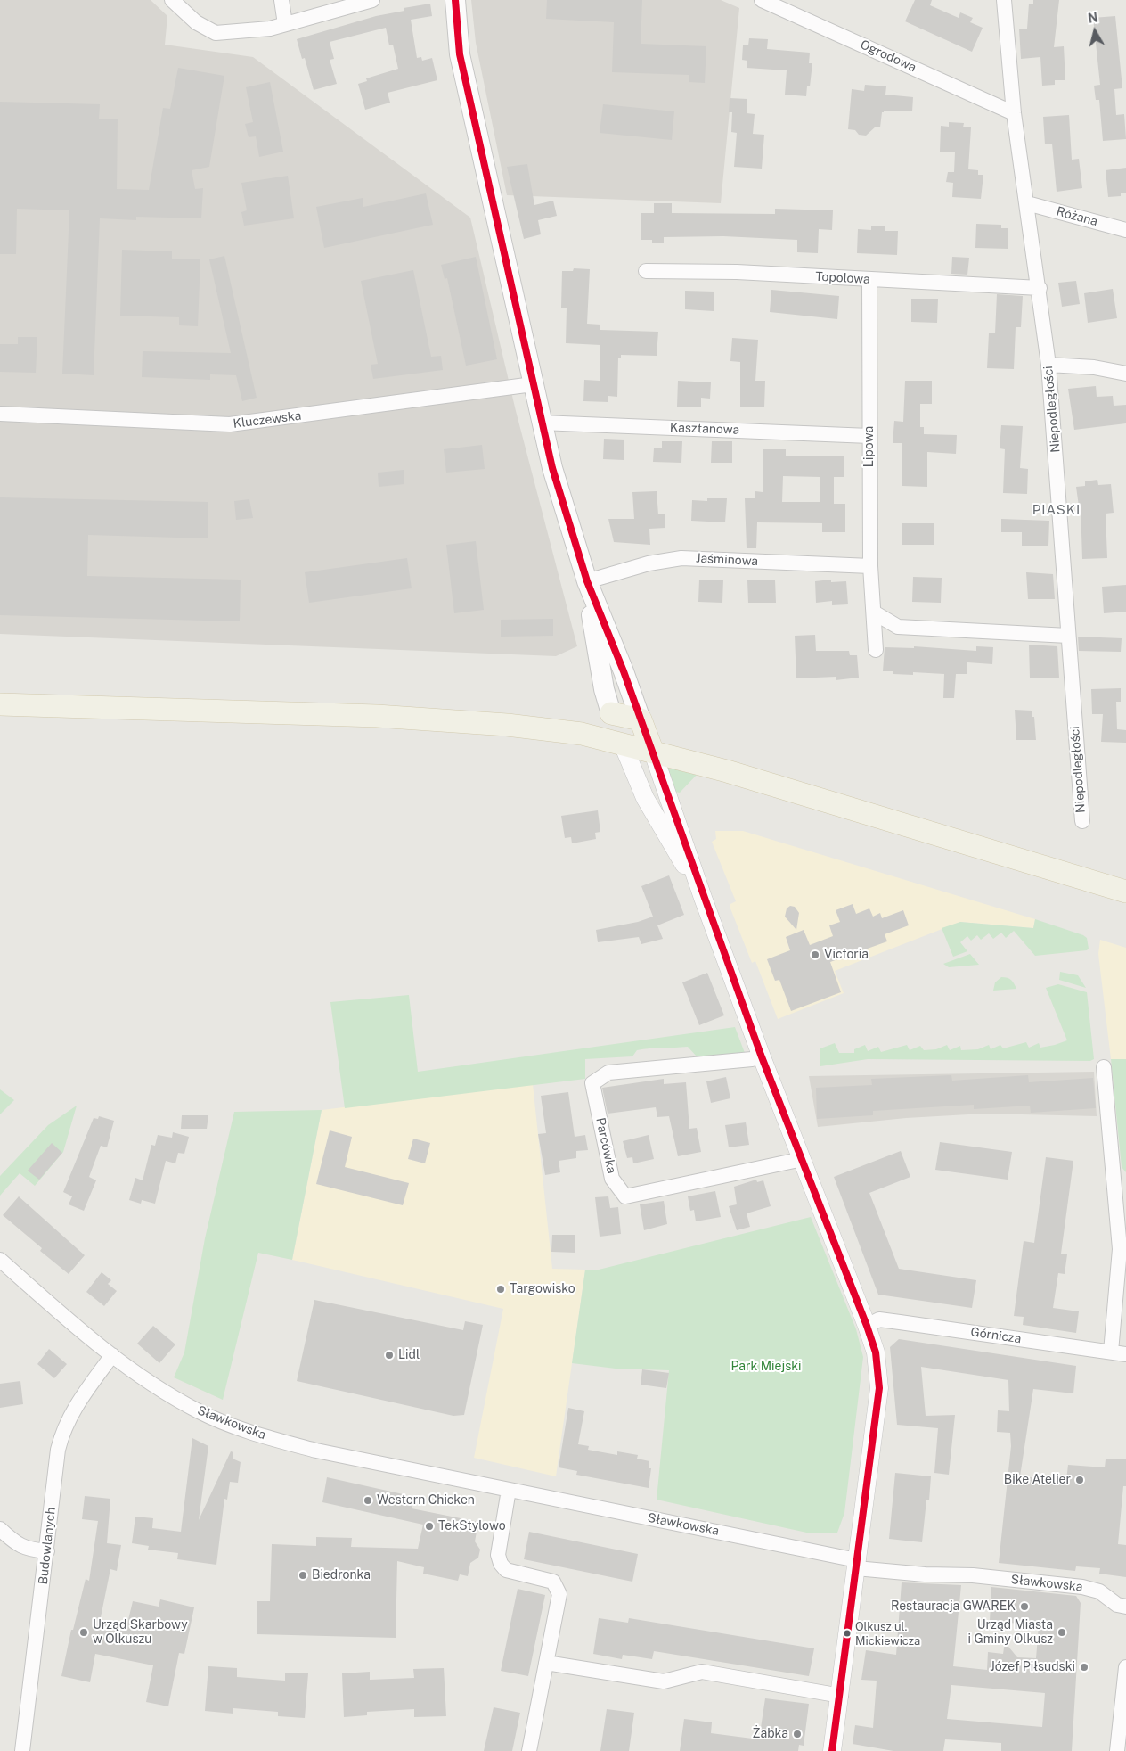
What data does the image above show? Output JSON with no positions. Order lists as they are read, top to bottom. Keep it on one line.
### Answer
{"streets":{"street":["Ogrodowa","Różana","Topolowa","Niepodległości","Kluczewska","Kasztanowa","Lipowa","Jaśminowa","Parcówka","Górnicza","Sławkowska","Budowlanych"]},"crossings":[["Ogrodowa","Niepodległości"],["Różana","Niepodległości"],["Topolowa","Niepodległości"],["Topolowa","Lipowa"],["Kasztanowa","Lipowa"],["Lipowa","Jaśminowa"],["Sławkowska","Budowlanych"]],"districts":["PIASKI"],"parks":["Park Miejski"],"places":["Victoria","Targowisko","Lidl","Bike Atelier","Western Chicken","TekStylowo","Biedronka","Restauracja GWAREK","Urząd Skarbowy w Olkuszu","Urząd Miasta i Gminy Olkusz","Olkusz ul. Mickiewicza","Józef Piłsudski","Żabka"],"north":"top"}
